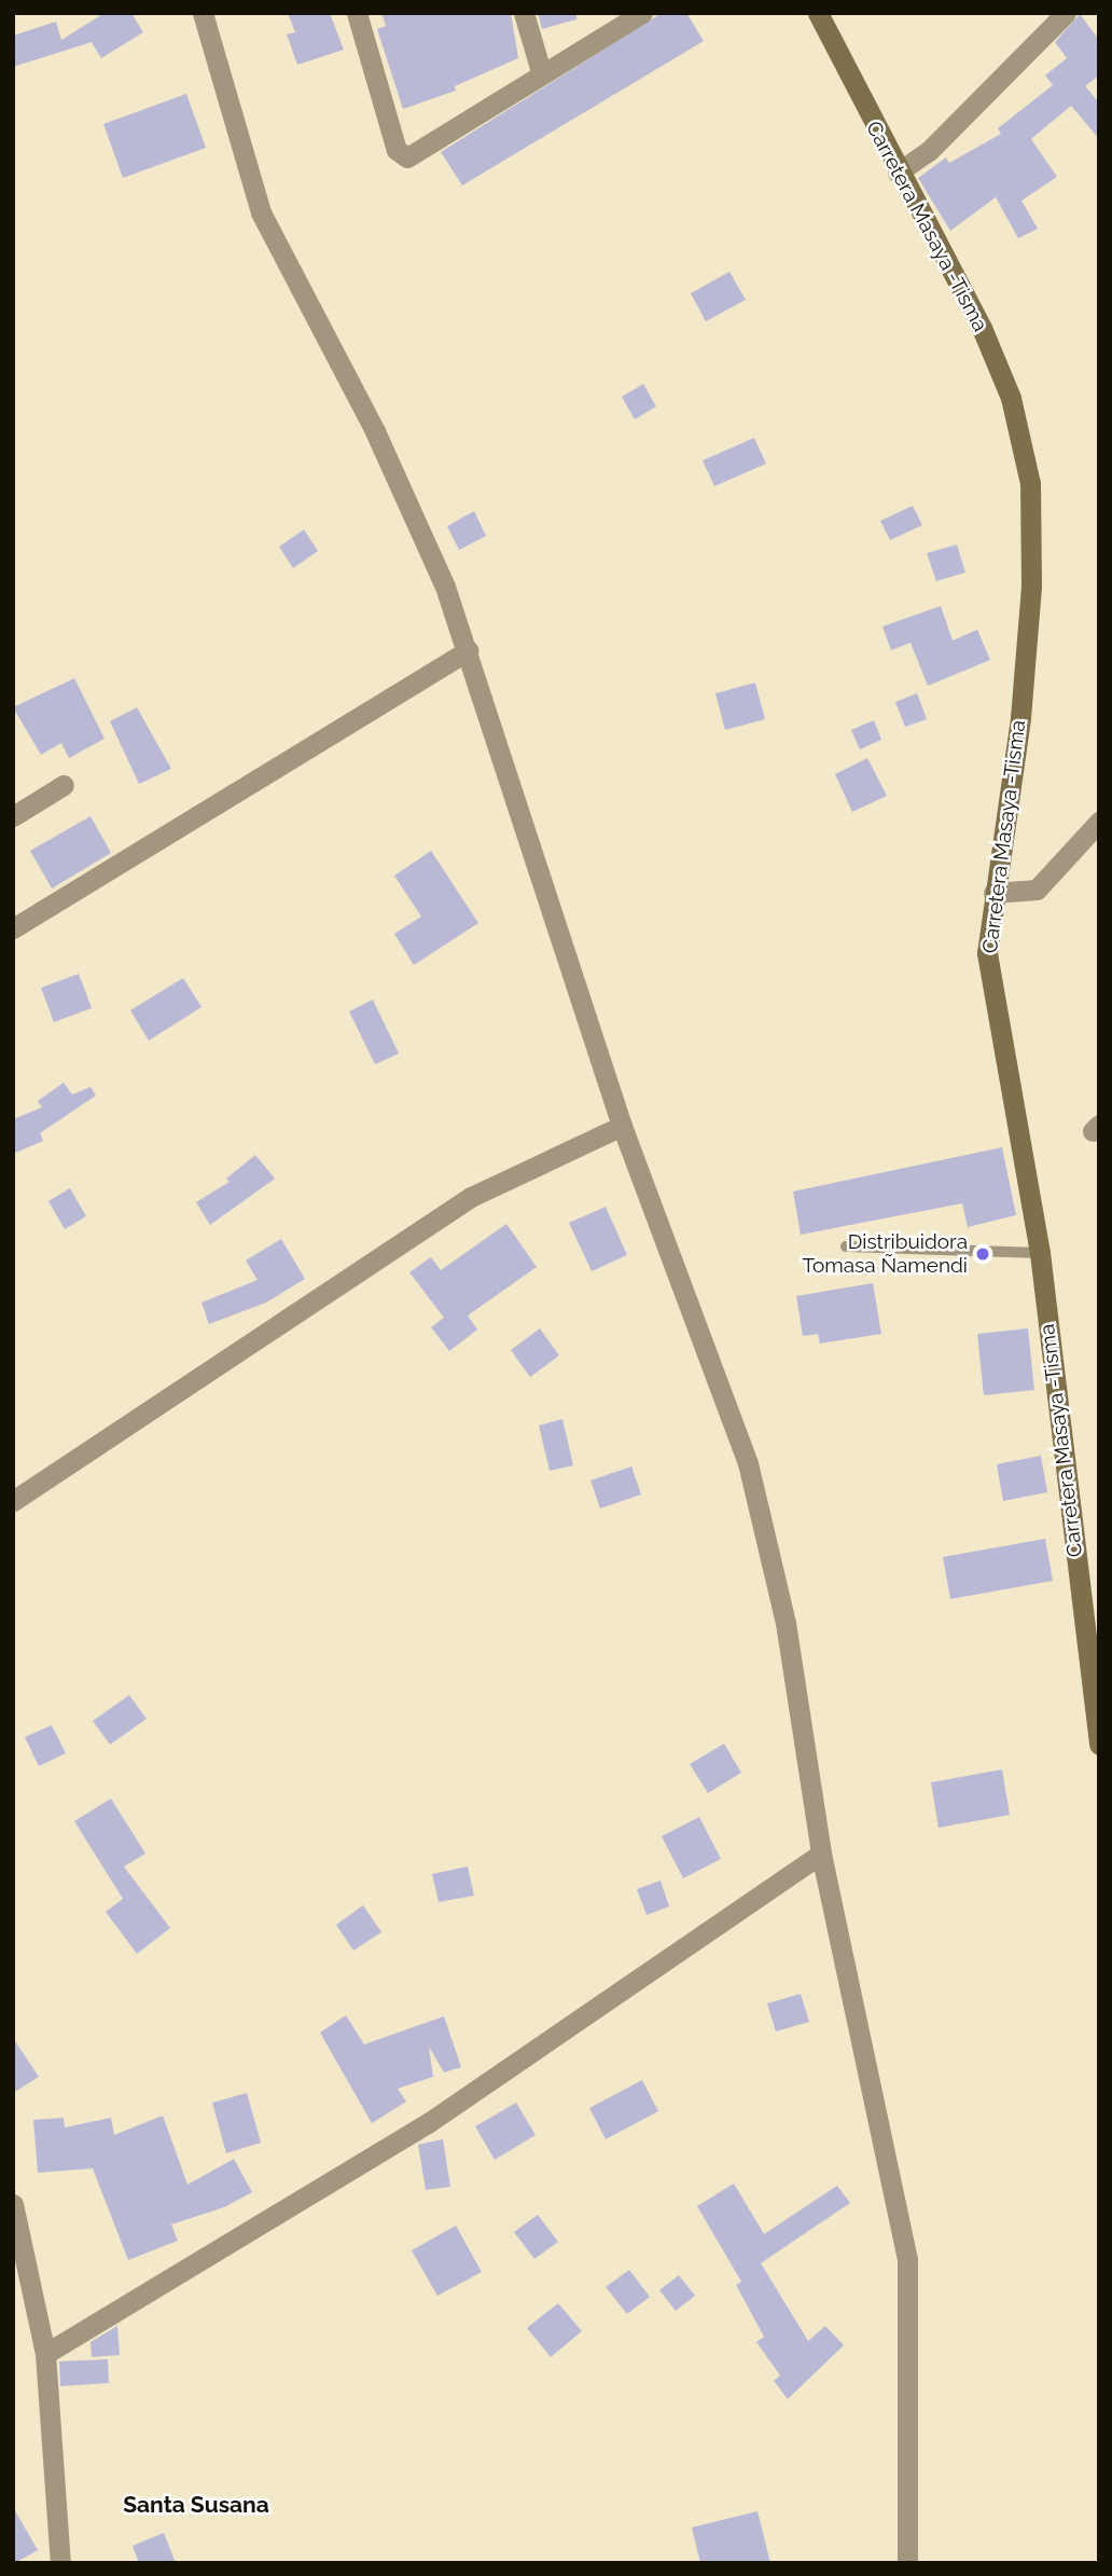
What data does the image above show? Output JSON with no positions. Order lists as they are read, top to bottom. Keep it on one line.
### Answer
{"streets":{"main road":["Carretera Masaya -Tisma"]},"districts":["Santa Susana"],"places":["Distribuidora Tomasa Ñamendi"]}
